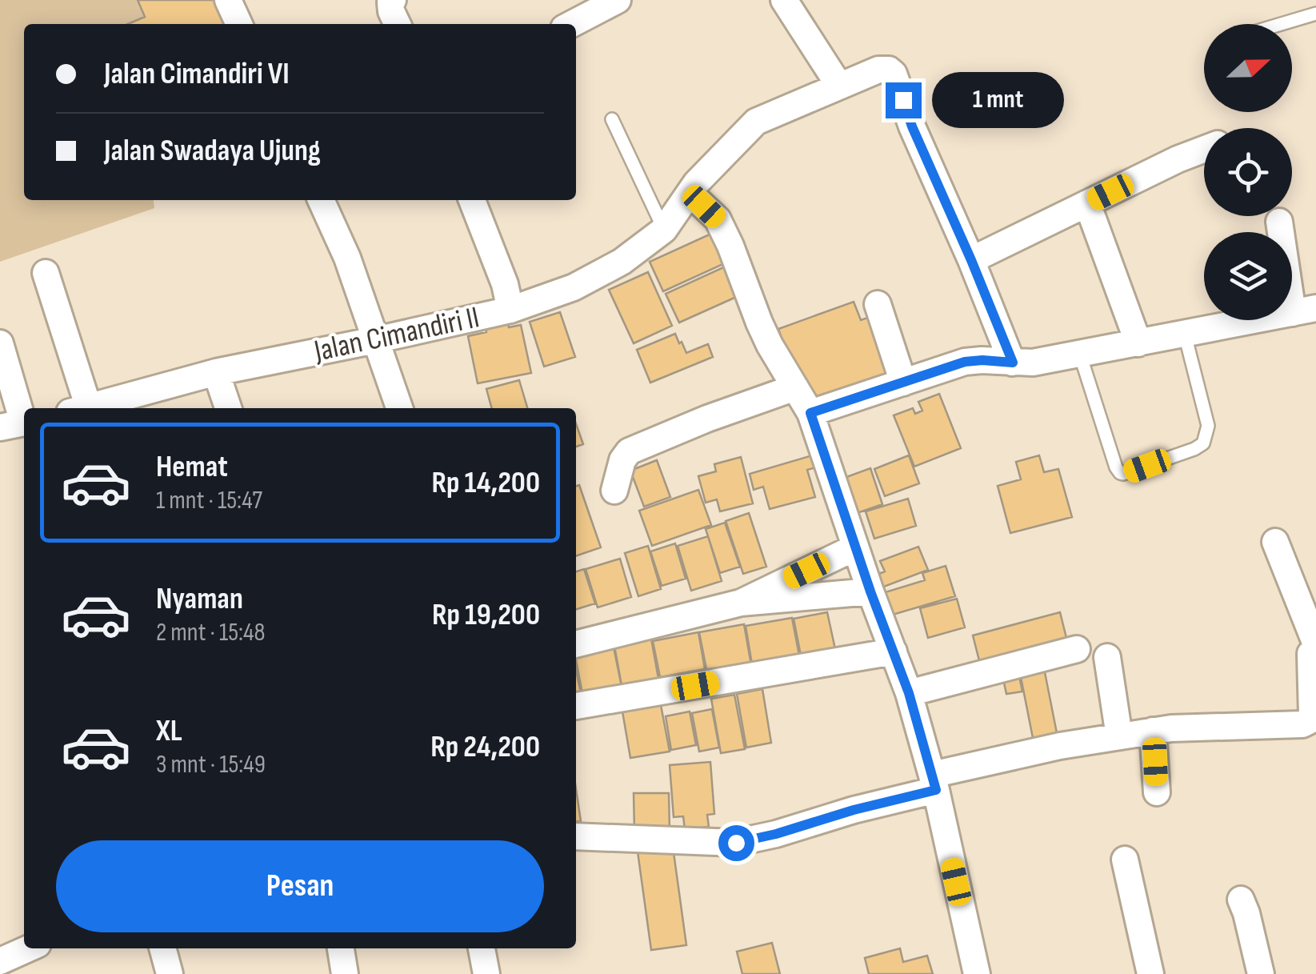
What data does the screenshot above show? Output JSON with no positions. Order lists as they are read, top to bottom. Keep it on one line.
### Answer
{"streets":{"street":["Jalan Cimandiri II"]},"north":"right","page":{"banner":["Jalan Cimandiri VI","Jalan Swadaya Ujung"],"bubble":"1 mnt","list":[{"name":"Hemat","note":"1 mnt · 15:47","value":"Rp 14,200"},{"name":"Nyaman","note":"2 mnt · 15:48","value":"Rp 19,200"},{"name":"XL","note":"3 mnt · 15:49","value":"Rp 24,200"}],"buttons":"Pesan"}}
